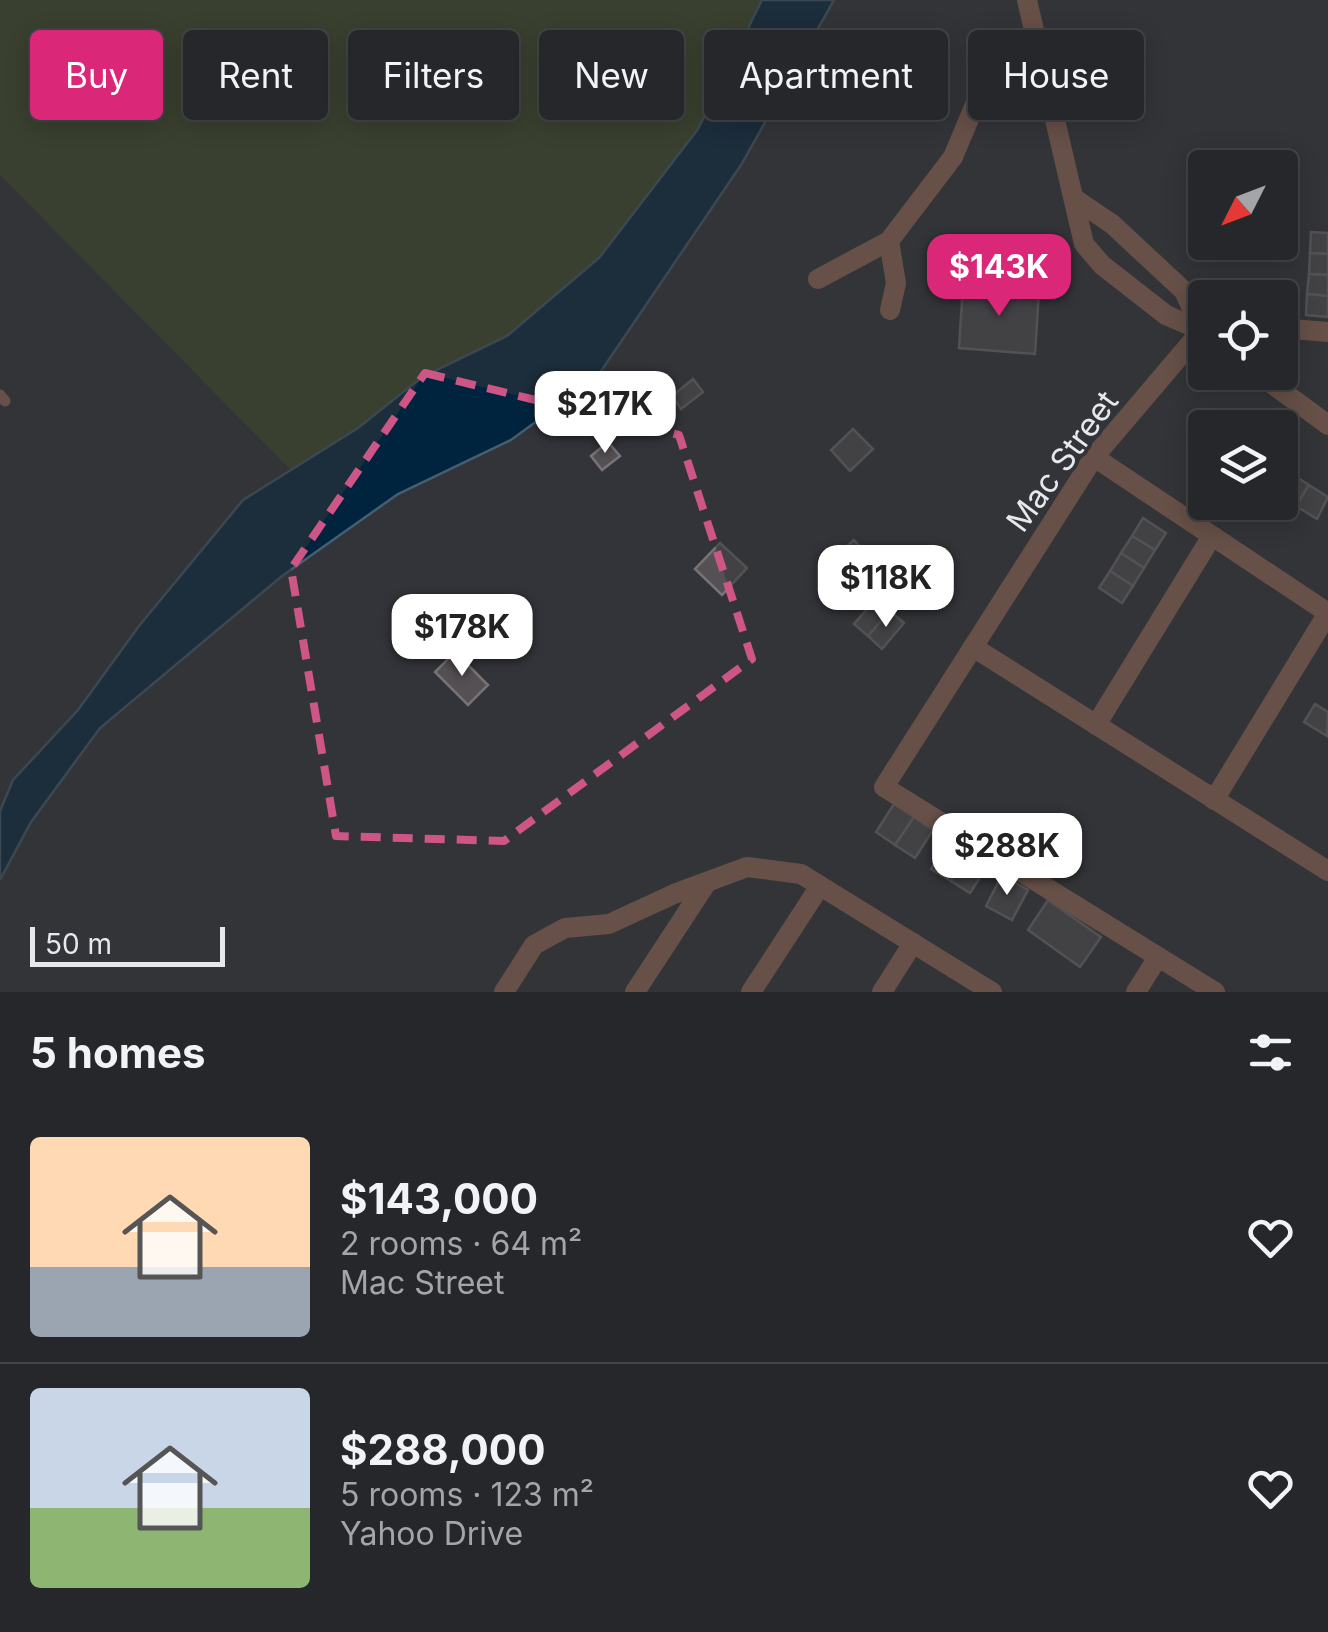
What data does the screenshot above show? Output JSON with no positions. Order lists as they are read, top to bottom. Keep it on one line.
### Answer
{"streets":{"street":["Mac Street"]},"scale_bar":"50 m","north":"bottom left","page":{"chip":["Buy","Rent","Filters","New","Apartment","House"],"price":["$143K","$217K","$118K","$178K","$288K"],"scale":"50 m","heading":"5 homes","list":[{"name":"$143,000","note":"2 rooms · 64 m² · Mac Street"},{"name":"$288,000","note":"5 rooms · 123 m² · Yahoo Drive"}]}}
